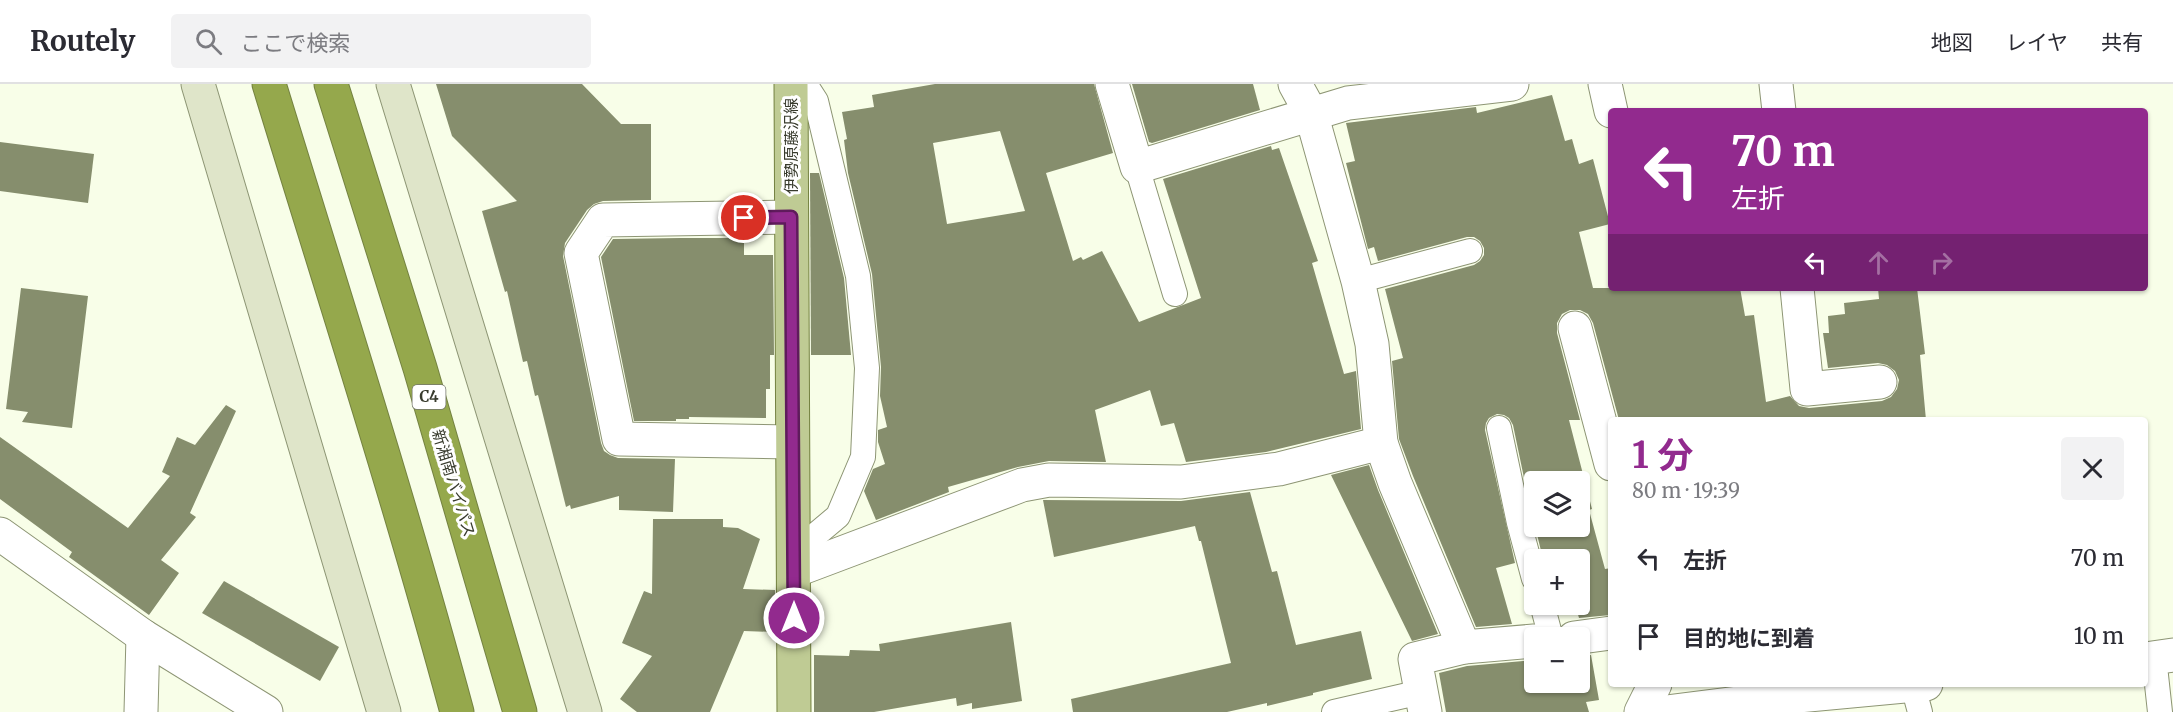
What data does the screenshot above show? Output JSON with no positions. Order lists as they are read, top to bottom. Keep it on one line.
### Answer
{"streets":{"highway":["C4","新湘南バイパス"],"main road":["伊勢原藤沢線"]},"page":{"header":"Routely","search":"ここで検索","nav":["地図","レイヤ","共有"],"turn":["70 m","左折"],"heading":["1 分","80 m · 19:39"],"map_buttons":["+","−"],"list":[{"name":"左折","value":"70 m"},{"name":"目的地に到着","value":"10 m"}]}}
